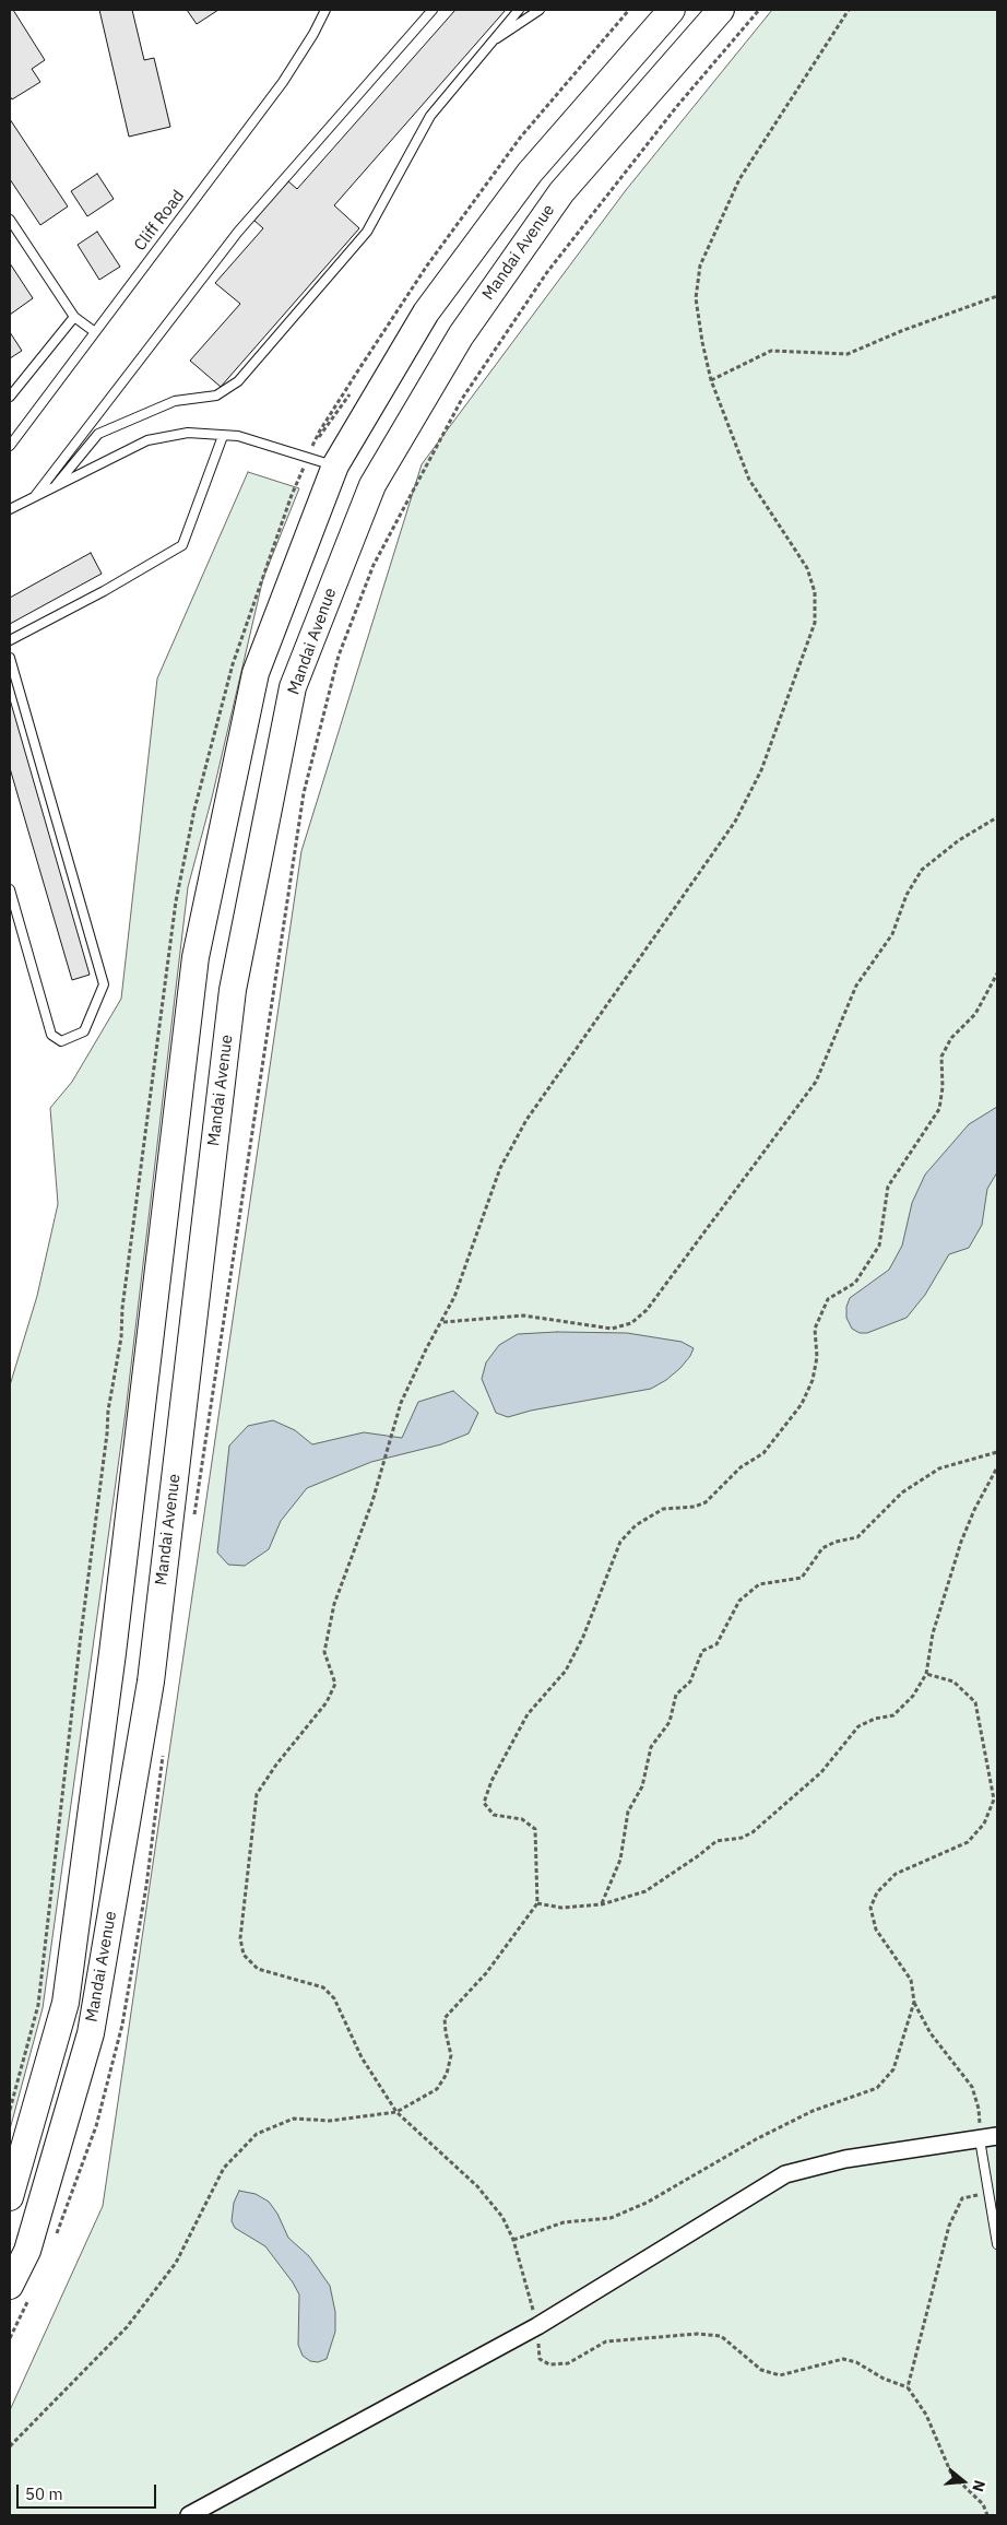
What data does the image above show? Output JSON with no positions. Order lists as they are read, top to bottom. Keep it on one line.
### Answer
{"streets":{"main road":["Mandai Avenue"],"lane":["Cliff Road"]},"scale_bar":"50 m","north":"right"}
